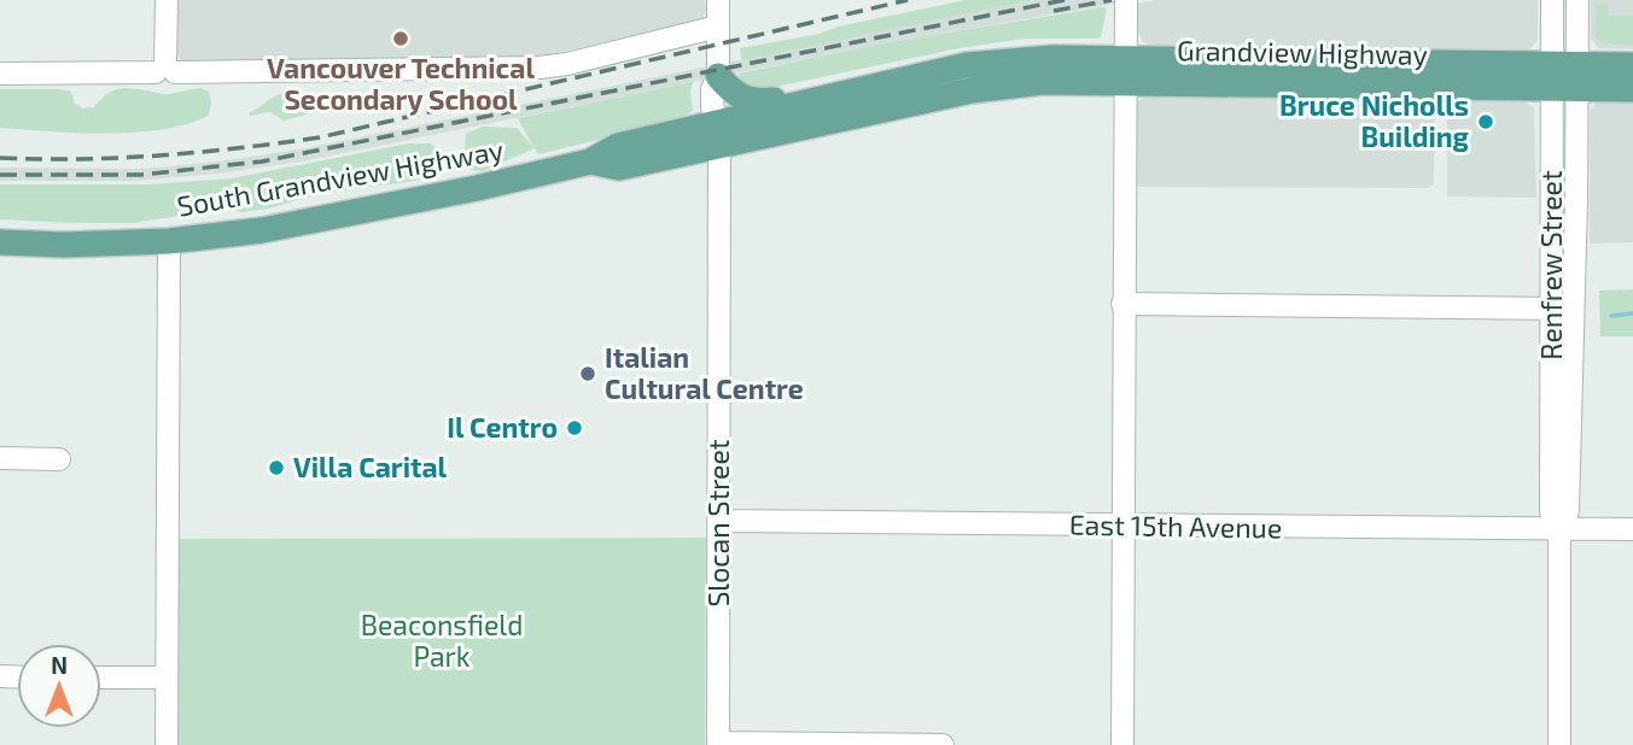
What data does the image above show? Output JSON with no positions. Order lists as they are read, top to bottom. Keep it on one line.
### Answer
{"streets":{"main road":["Grandview Highway","South Grandview Highway"],"street":["Renfrew Street","Slocan Street","East 15th Avenue"]},"crossings":[["Grandview Highway","South Grandview Highway"],["Grandview Highway","Renfrew Street"],["South Grandview Highway","Slocan Street"],["Renfrew Street","East 15th Avenue"],["Slocan Street","East 15th Avenue"]],"parks":["Beaconsfield Park"],"places":["Vancouver Technical Secondary School","Bruce Nicholls Building","Italian Cultural Centre","Il Centro","Villa Carital"],"north":"top"}
